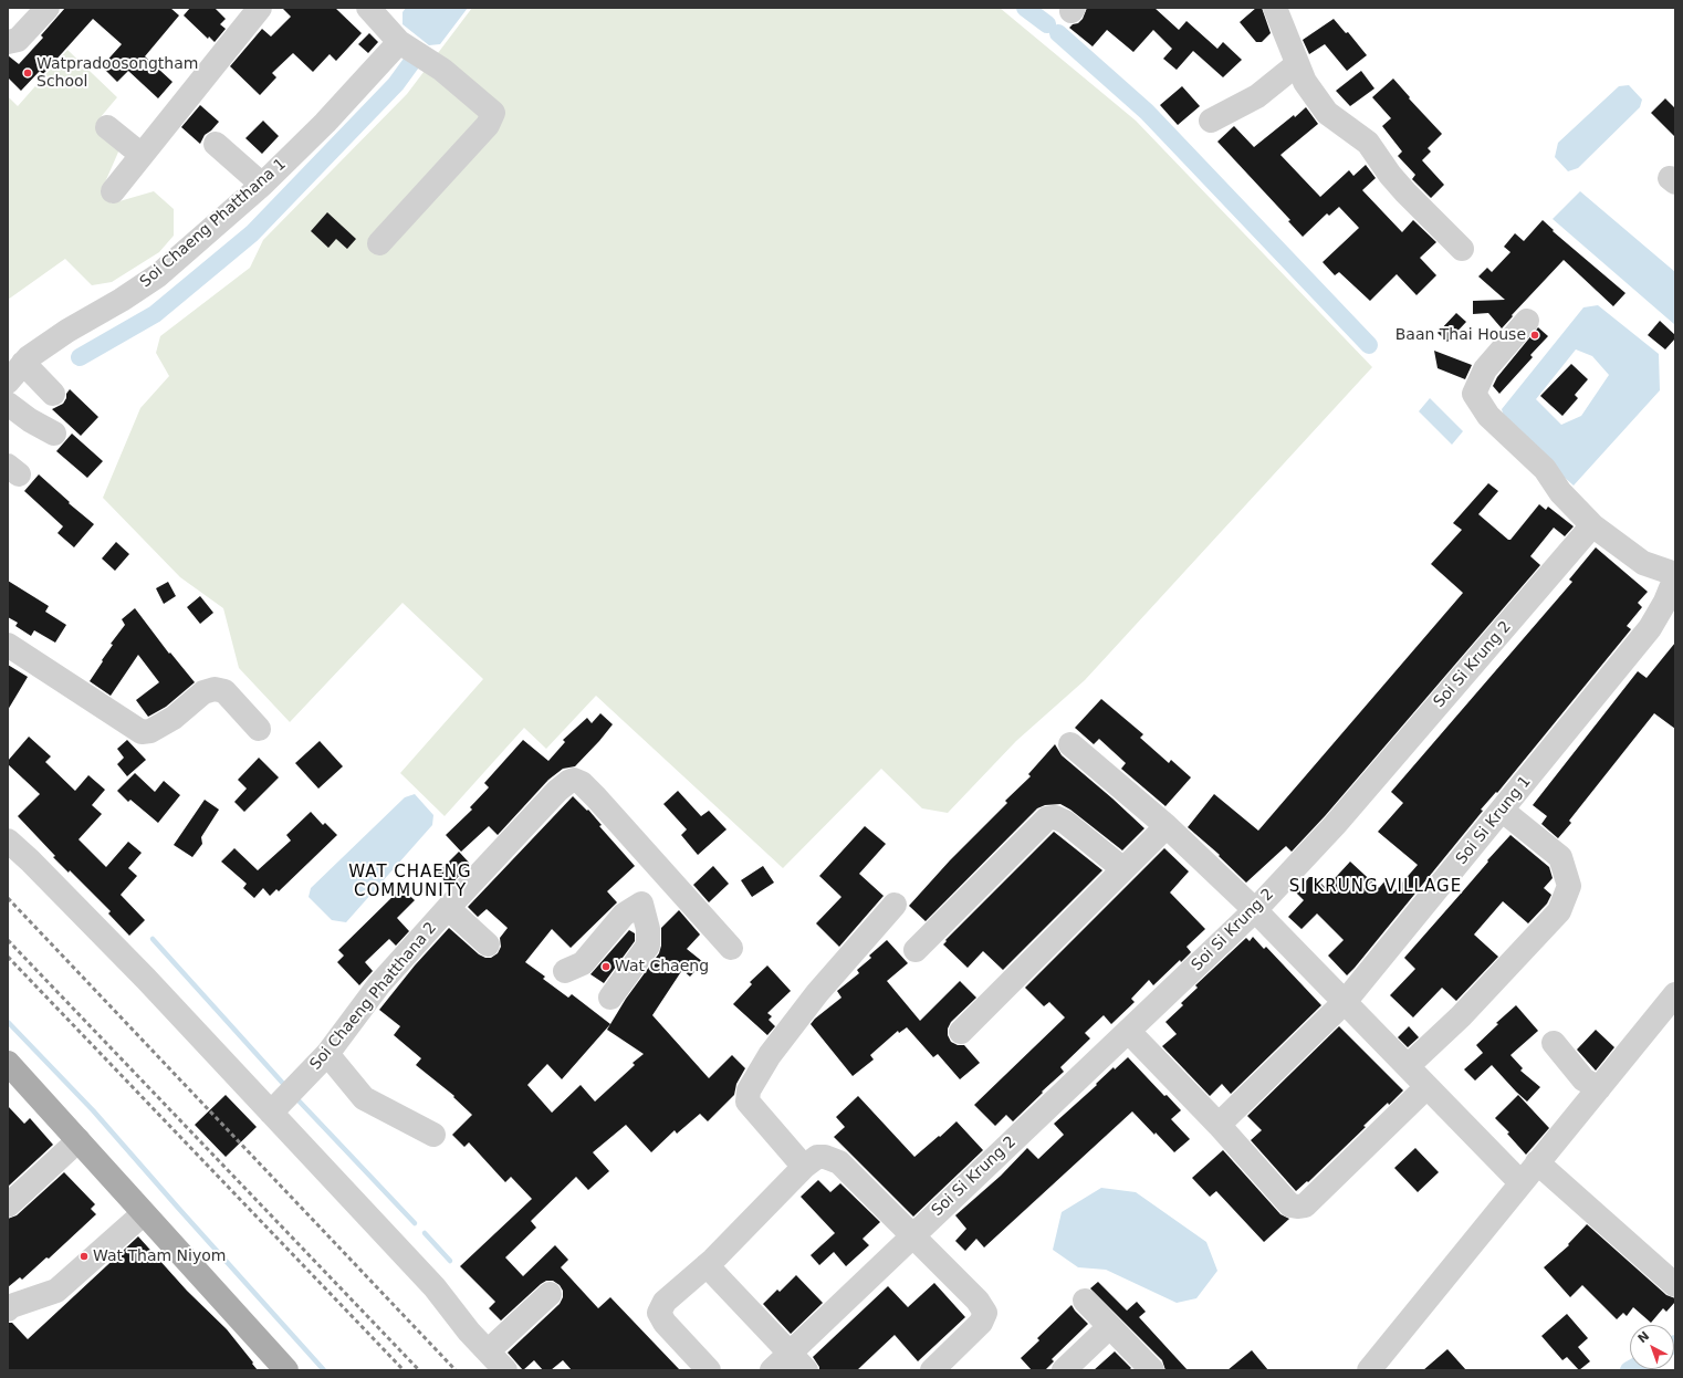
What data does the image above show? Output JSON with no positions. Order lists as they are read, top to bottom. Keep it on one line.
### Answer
{"streets":{"street":["Soi Chaeng Phatthana 1","Soi Si Krung 2","Soi Si Krung 1","Soi Chaeng Phatthana 2"]},"districts":["WAT CHAENG COMMUNITY","SI KRUNG VILLAGE"],"places":["Watpradoosongtham School","Baan Thai House","Wat Chaeng","Wat Tham Niyom"],"north":"top left"}
